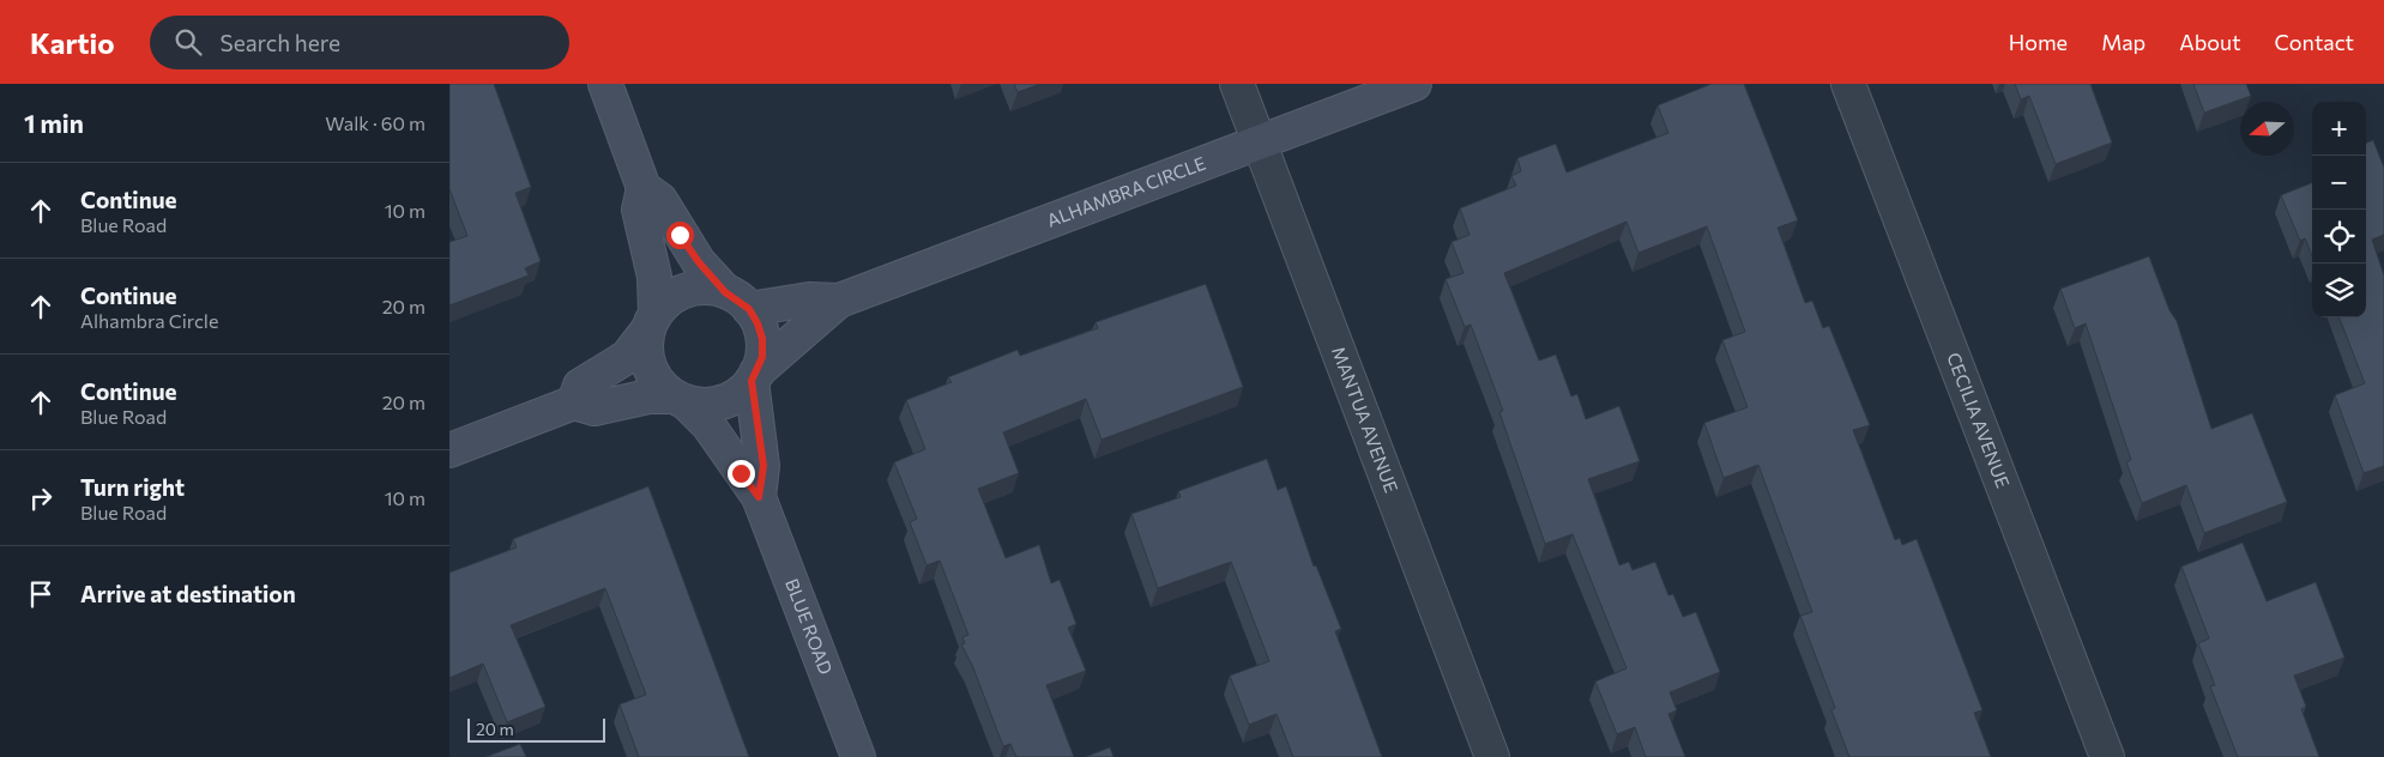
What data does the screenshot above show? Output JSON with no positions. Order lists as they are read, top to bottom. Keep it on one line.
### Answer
{"streets":{"street":["ALHAMBRA CIRCLE","MANTUA AVENUE","CECILIA AVENUE","BLUE ROAD"]},"crossings":[["ALHAMBRA CIRCLE","MANTUA AVENUE"],["ALHAMBRA CIRCLE","BLUE ROAD"]],"scale_bar":"20 m","north":"left","page":{"header":"Kartio","search":"Search here","nav":["Home","Map","About","Contact"],"heading":["1 min","Walk · 60 m"],"map_buttons":["+","−"],"list":[["Continue","Blue Road","10 m"],["Continue","Alhambra Circle","20 m"],["Continue","Blue Road","20 m"],["Turn right","Blue Road","10 m"],"Arrive at destination"],"scale":"20 m"}}
